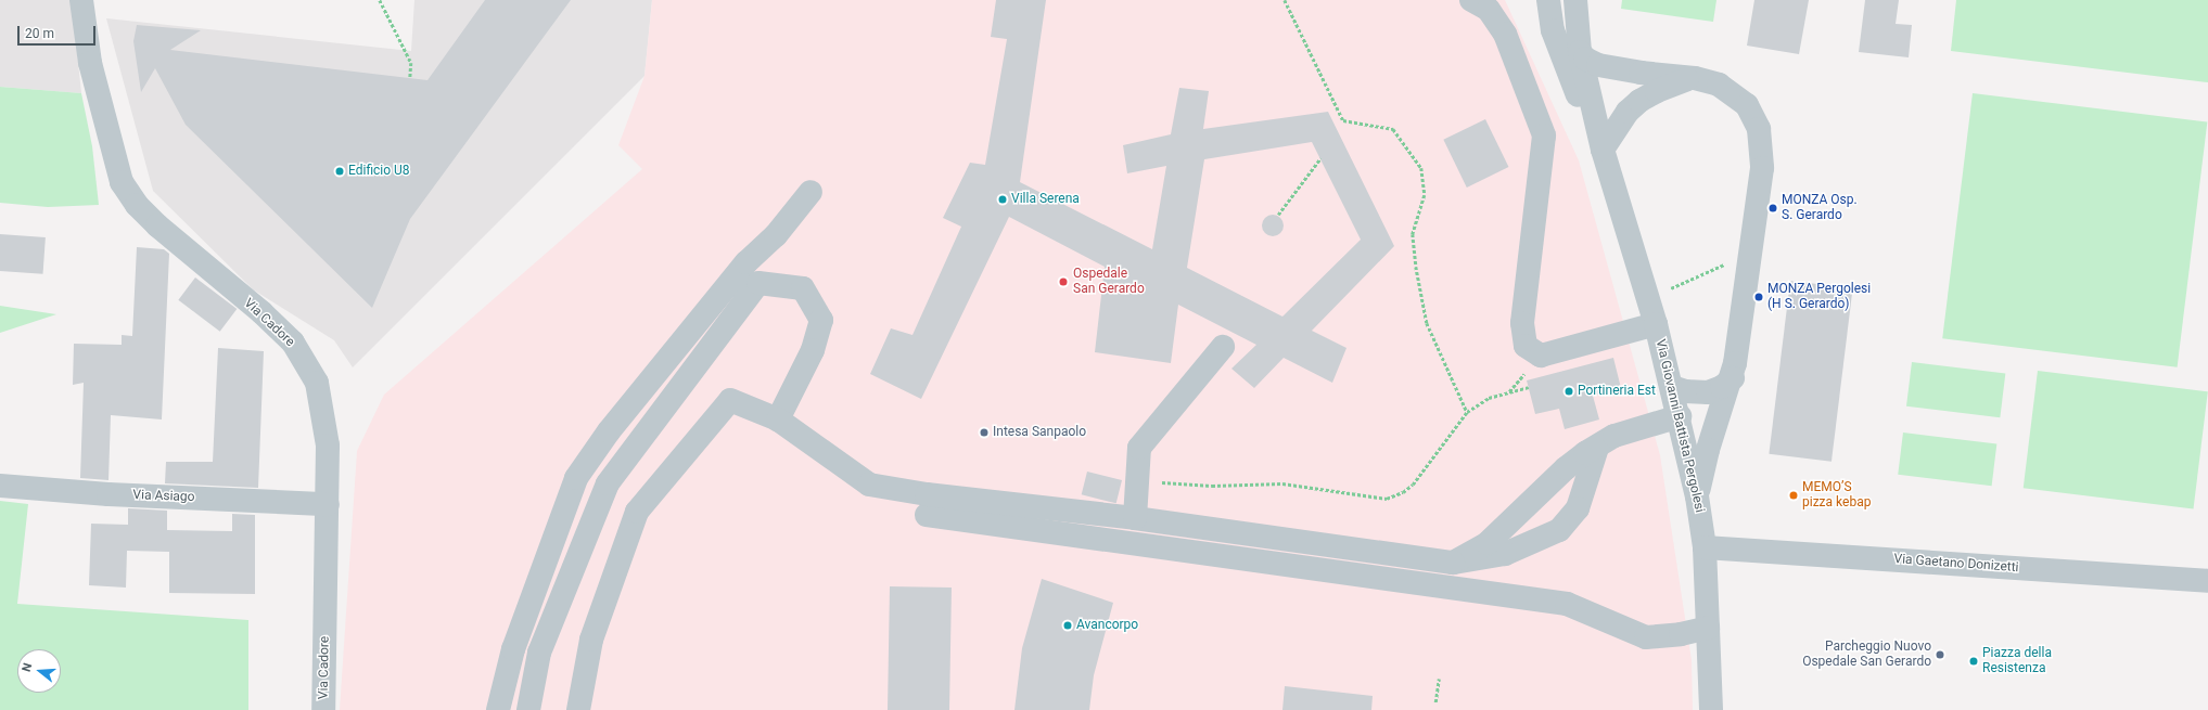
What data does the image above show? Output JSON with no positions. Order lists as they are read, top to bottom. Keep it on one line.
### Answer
{"streets":{"street":["Via Cadore","Via Giovanni Battista Pergolesi","Via Asiago","Via Gaetano Donizetti"]},"crossings":[["Via Cadore","Via Asiago"],["Via Giovanni Battista Pergolesi","Via Gaetano Donizetti"]],"places":["Edificio U8","Villa Serena","MONZA Osp. S. Gerardo","Ospedale San Gerardo","MONZA Pergolesi (H S. Gerardo)","Portineria Est","Intesa Sanpaolo","MEMO’S pizza kebap","Avancorpo","Parcheggio Nuovo Ospedale San Gerardo","Piazza della Resistenza"],"scale_bar":"20 m","north":"left"}
